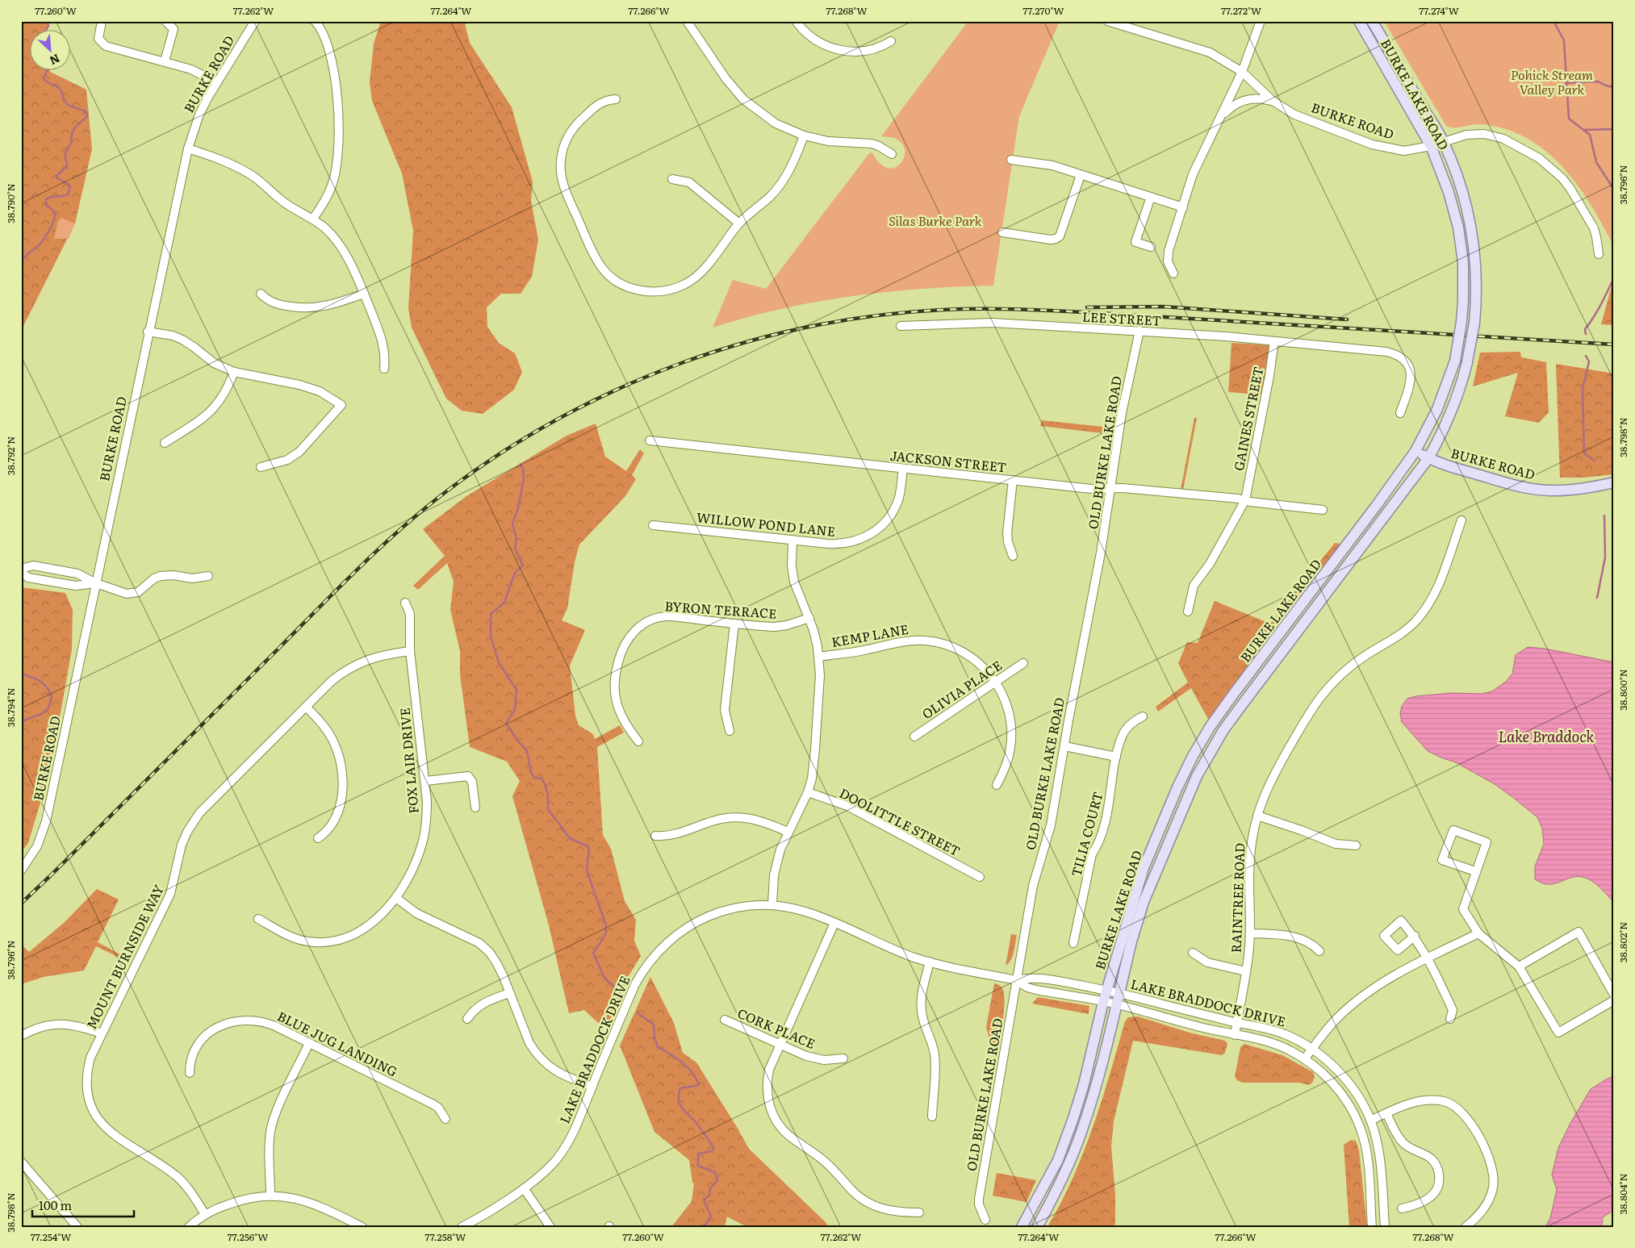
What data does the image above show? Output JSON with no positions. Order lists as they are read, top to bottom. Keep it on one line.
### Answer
{"streets":{"main road":["BURKE ROAD","BURKE LAKE ROAD"],"street":["LEE STREET","GAINES STREET","OLD BURKE LAKE ROAD","JACKSON STREET","WILLOW POND LANE","BYRON TERRACE","KEMP LANE","OLIVIA PLACE","FOX LAIR DRIVE","DOOLITTLE STREET","TILIA COURT","RAINTREE ROAD","MOUNT BURNSIDE WAY","LAKE BRADDOCK DRIVE","CORK PLACE","BLUE JUG LANDING"]},"crossings":[["BURKE ROAD","BURKE LAKE ROAD"],["BURKE LAKE ROAD","LAKE BRADDOCK DRIVE"],["LEE STREET","GAINES STREET"],["LEE STREET","OLD BURKE LAKE ROAD"],["GAINES STREET","JACKSON STREET"],["OLD BURKE LAKE ROAD","JACKSON STREET"],["OLD BURKE LAKE ROAD","LAKE BRADDOCK DRIVE"],["JACKSON STREET","WILLOW POND LANE"],["KEMP LANE","OLIVIA PLACE"],["FOX LAIR DRIVE","MOUNT BURNSIDE WAY"],["RAINTREE ROAD","LAKE BRADDOCK DRIVE"]],"water":["Lake Braddock"],"parks":["Pohick Stream Valley Park","Silas Burke Park"],"scale_bar":"100 m","north":"bottom right","coordinates":["77.260°W","77.262°W","77.264°W","77.266°W","77.268°W","77.270°W","77.272°W","77.274°W","38.796°N","38.790°N","38.798°N","38.792°N","38.800°N","38.794°N","38.802°N","38.804°N","77.254°W","77.256°W","77.258°W"]}
